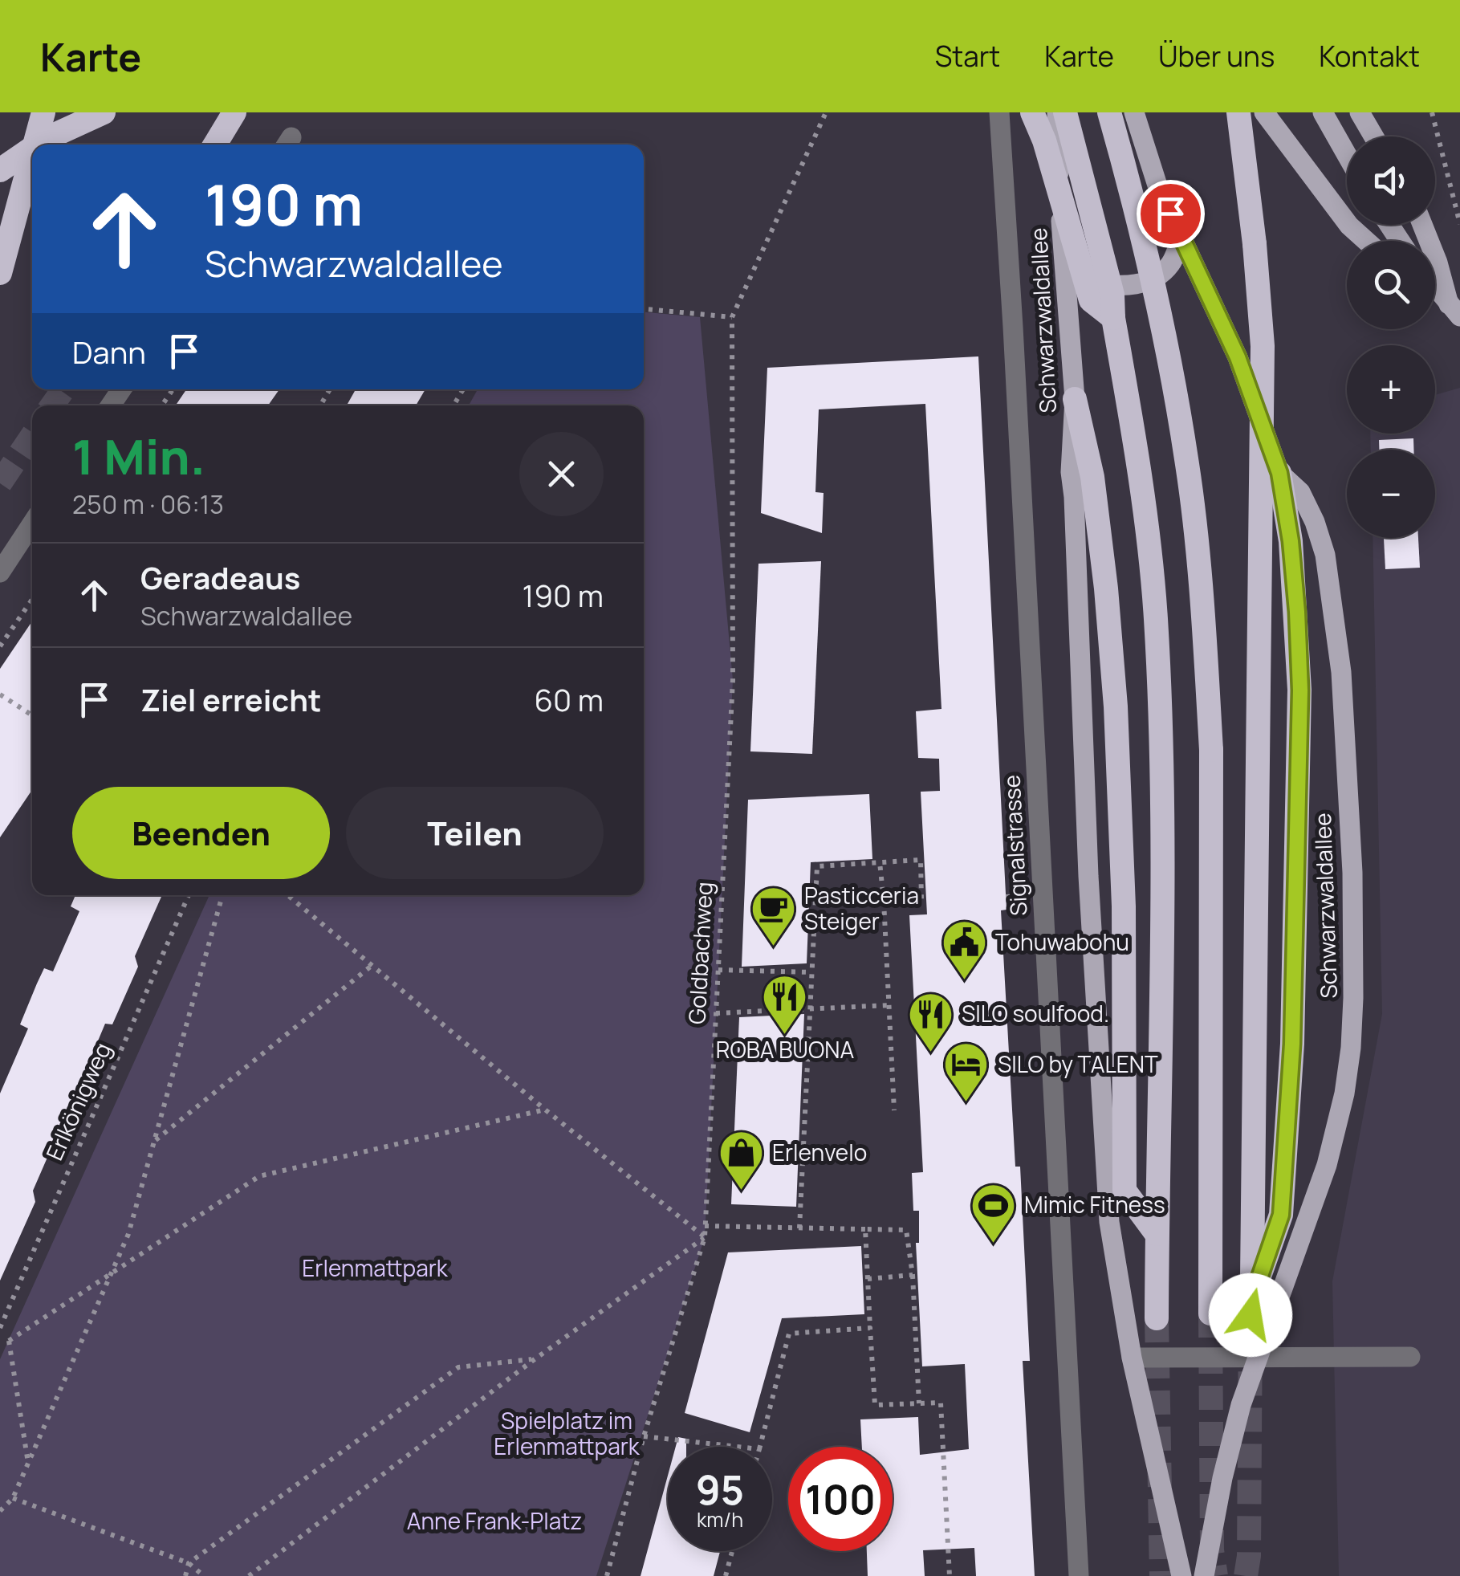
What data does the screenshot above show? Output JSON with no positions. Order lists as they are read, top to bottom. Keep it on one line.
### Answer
{"streets":{"main road":["Schwarzwaldallee"],"street":["Signalstrasse"],"path":["Goldbachweg","Erlkönigweg"]},"parks":["Erlenmattpark","Spielplatz im Erlenmattpark","Anne Frank-Platz"],"places":{"cafe":["Pasticceria Steiger"],"public building":["Tohuwabohu"],"restaurant":["ROBA BUONA","SILO soulfood."],"hotel":["SILO by TALENT"],"shop":["Erlenvelo"],"sports":["Mimic Fitness"]},"page":{"header":"Karte","nav":["Start","Karte","Über uns","Kontakt"],"map_buttons":["+","−"],"turn":["190 m","Schwarzwaldallee"],"then":"Dann","heading":["1 Min.","250 m · 06:13"],"list":[{"name":"Geradeaus","note":"Schwarzwaldallee","value":"190 m"},{"name":"Ziel erreicht","value":"60 m"}],"buttons":["Beenden","Teilen"],"speed":"95 km/h","limit":"100"}}
